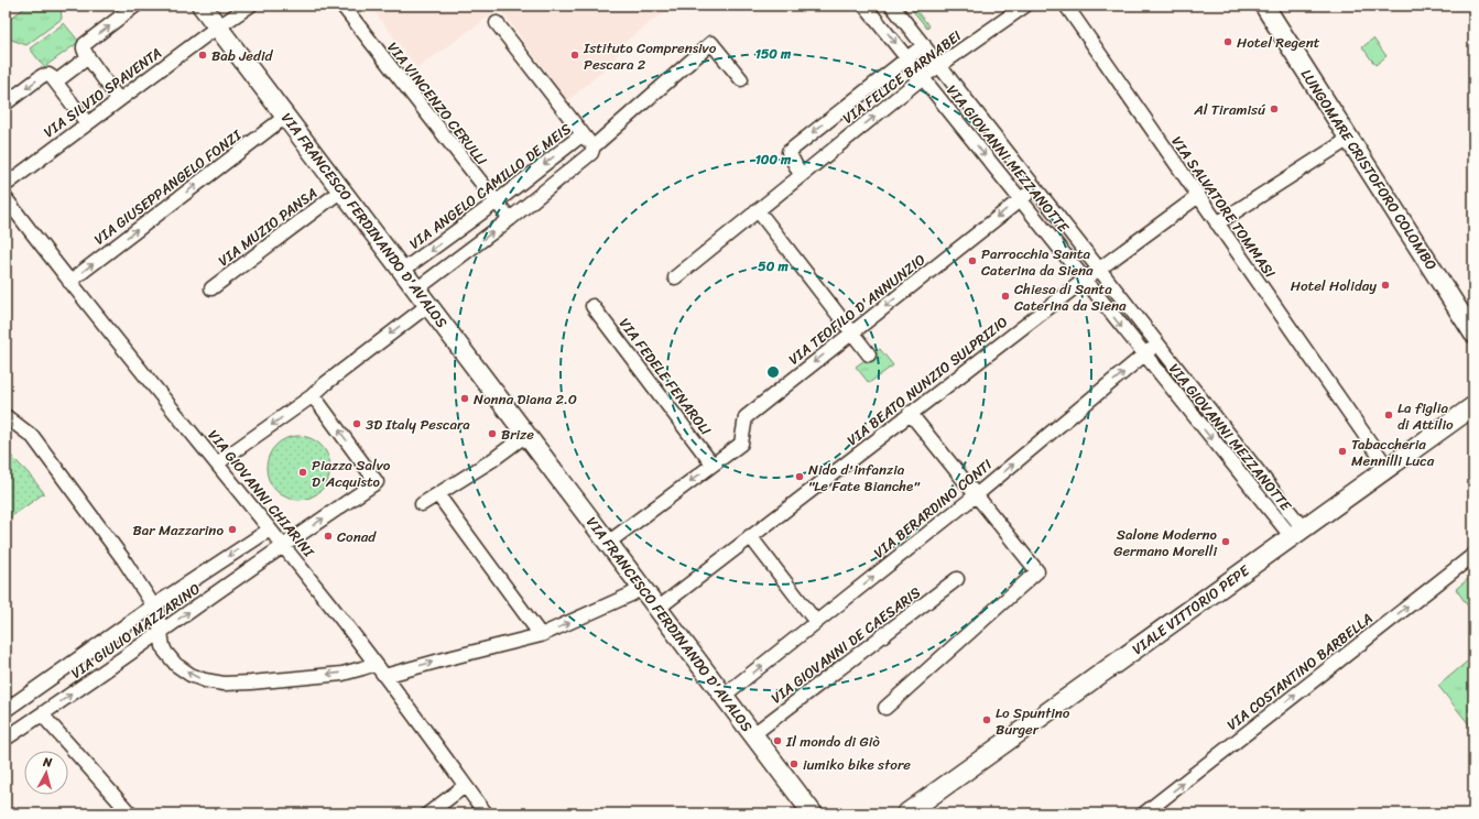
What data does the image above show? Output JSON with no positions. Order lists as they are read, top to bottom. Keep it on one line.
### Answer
{"streets":{"street":["VIA FELICE BARNABEI","VIA SILVIO SPAVENTA","VIA VINCENZO CERULLI","VIA GIOVANNI MEZZANOTTE","LUNGOMARE CRISTOFORO COLOMBO","VIA ANGELO CAMILLO DE MEIS","VIA GIUSEPPANGELO FONZI","VIA SALVATORE TOMMASI","VIA FRANCESCO FERDINANDO D'AVALOS","VIA MUZIO PANSA","VIA TEOFILO D'ANNUNZIO","VIA FEDELE FENAROLI","VIA BEATO NUNZIO SULPRIZIO","VIA GIOVANNI CHIARINI","VIA BERARDINO CONTI","VIALE VITTORIO PEPE","VIA GIULIO MAZZARINO","VIA GIOVANNI DE CAESARIS","VIA COSTANTINO BARBELLA"]},"crossings":[["VIA FELICE BARNABEI","VIA GIOVANNI MEZZANOTTE"],["VIA SILVIO SPAVENTA","VIA FRANCESCO FERDINANDO D'AVALOS"],["VIA VINCENZO CERULLI","VIA ANGELO CAMILLO DE MEIS"],["VIA GIOVANNI MEZZANOTTE","VIA TEOFILO D'ANNUNZIO"],["VIA GIOVANNI MEZZANOTTE","VIA BEATO NUNZIO SULPRIZIO"],["VIA GIOVANNI MEZZANOTTE","VIA BERARDINO CONTI"],["VIA GIOVANNI MEZZANOTTE","VIALE VITTORIO PEPE"],["VIA ANGELO CAMILLO DE MEIS","VIA FRANCESCO FERDINANDO D'AVALOS"],["VIA GIUSEPPANGELO FONZI","VIA FRANCESCO FERDINANDO D'AVALOS"],["VIA GIUSEPPANGELO FONZI","VIA GIOVANNI CHIARINI"],["VIA SALVATORE TOMMASI","VIA BEATO NUNZIO SULPRIZIO"],["VIA SALVATORE TOMMASI","VIALE VITTORIO PEPE"],["VIA FRANCESCO FERDINANDO D'AVALOS","VIA MUZIO PANSA"],["VIA FRANCESCO FERDINANDO D'AVALOS","VIA TEOFILO D'ANNUNZIO"],["VIA FRANCESCO FERDINANDO D'AVALOS","VIA BEATO NUNZIO SULPRIZIO"],["VIA FRANCESCO FERDINANDO D'AVALOS","VIA BERARDINO CONTI"],["VIA FRANCESCO FERDINANDO D'AVALOS","VIA GIOVANNI DE CAESARIS"],["VIA TEOFILO D'ANNUNZIO","VIA FEDELE FENAROLI"],["VIA GIOVANNI CHIARINI","VIA GIULIO MAZZARINO"]],"one_way":["VIA GIUSEPPANGELO FONZI","VIA TEOFILO D'ANNUNZIO","VIA BERARDINO CONTI","VIA COSTANTINO BARBELLA"],"places":["Hotel Regent","Bab Jedid","Istituto Comprensivo Pescara 2","Al Tiramisú","Parrocchia Santa Caterina da Siena","Hotel Holiday","Chiesa di Santa Caterina da Siena","Nonna Diana 2.0","La figlia di Attilio","3D Italy Pescara","Brize","Tabaccheria Mennilli Luca","Piazza Salvo D'Acquisto","Nido d'infanzia \"Le Fate Bianche\"","Bar Mazzarino","Conad","Salone Moderno Germano Morelli","Lo Spuntino Burger","Il mondo di Giò","iumiko bike store"],"north":"top","rings":["150 m","100 m","50 m"]}
